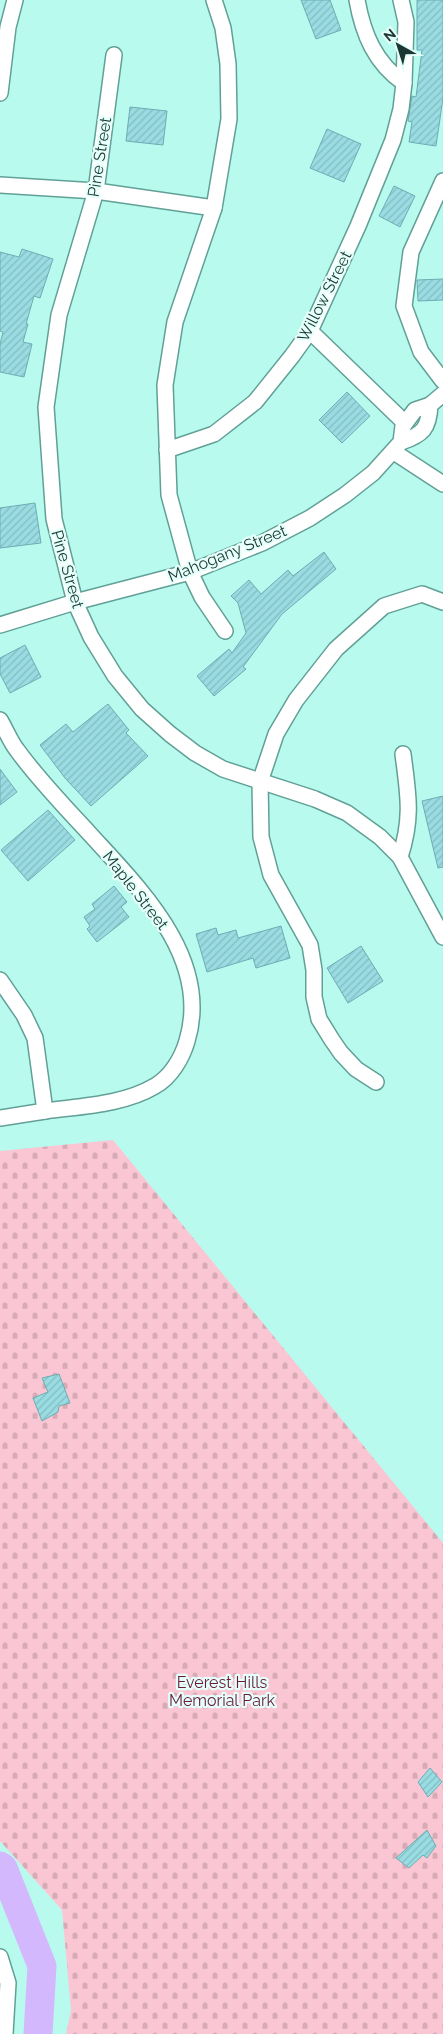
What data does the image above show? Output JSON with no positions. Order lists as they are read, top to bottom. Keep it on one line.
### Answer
{"streets":{"street":["Pine Street","Willow Street","Mahogany Street","Maple Street"]},"crossings":[["Pine Street","Mahogany Street"]],"parks":["Everest Hills Memorial Park"],"north":"top left"}
